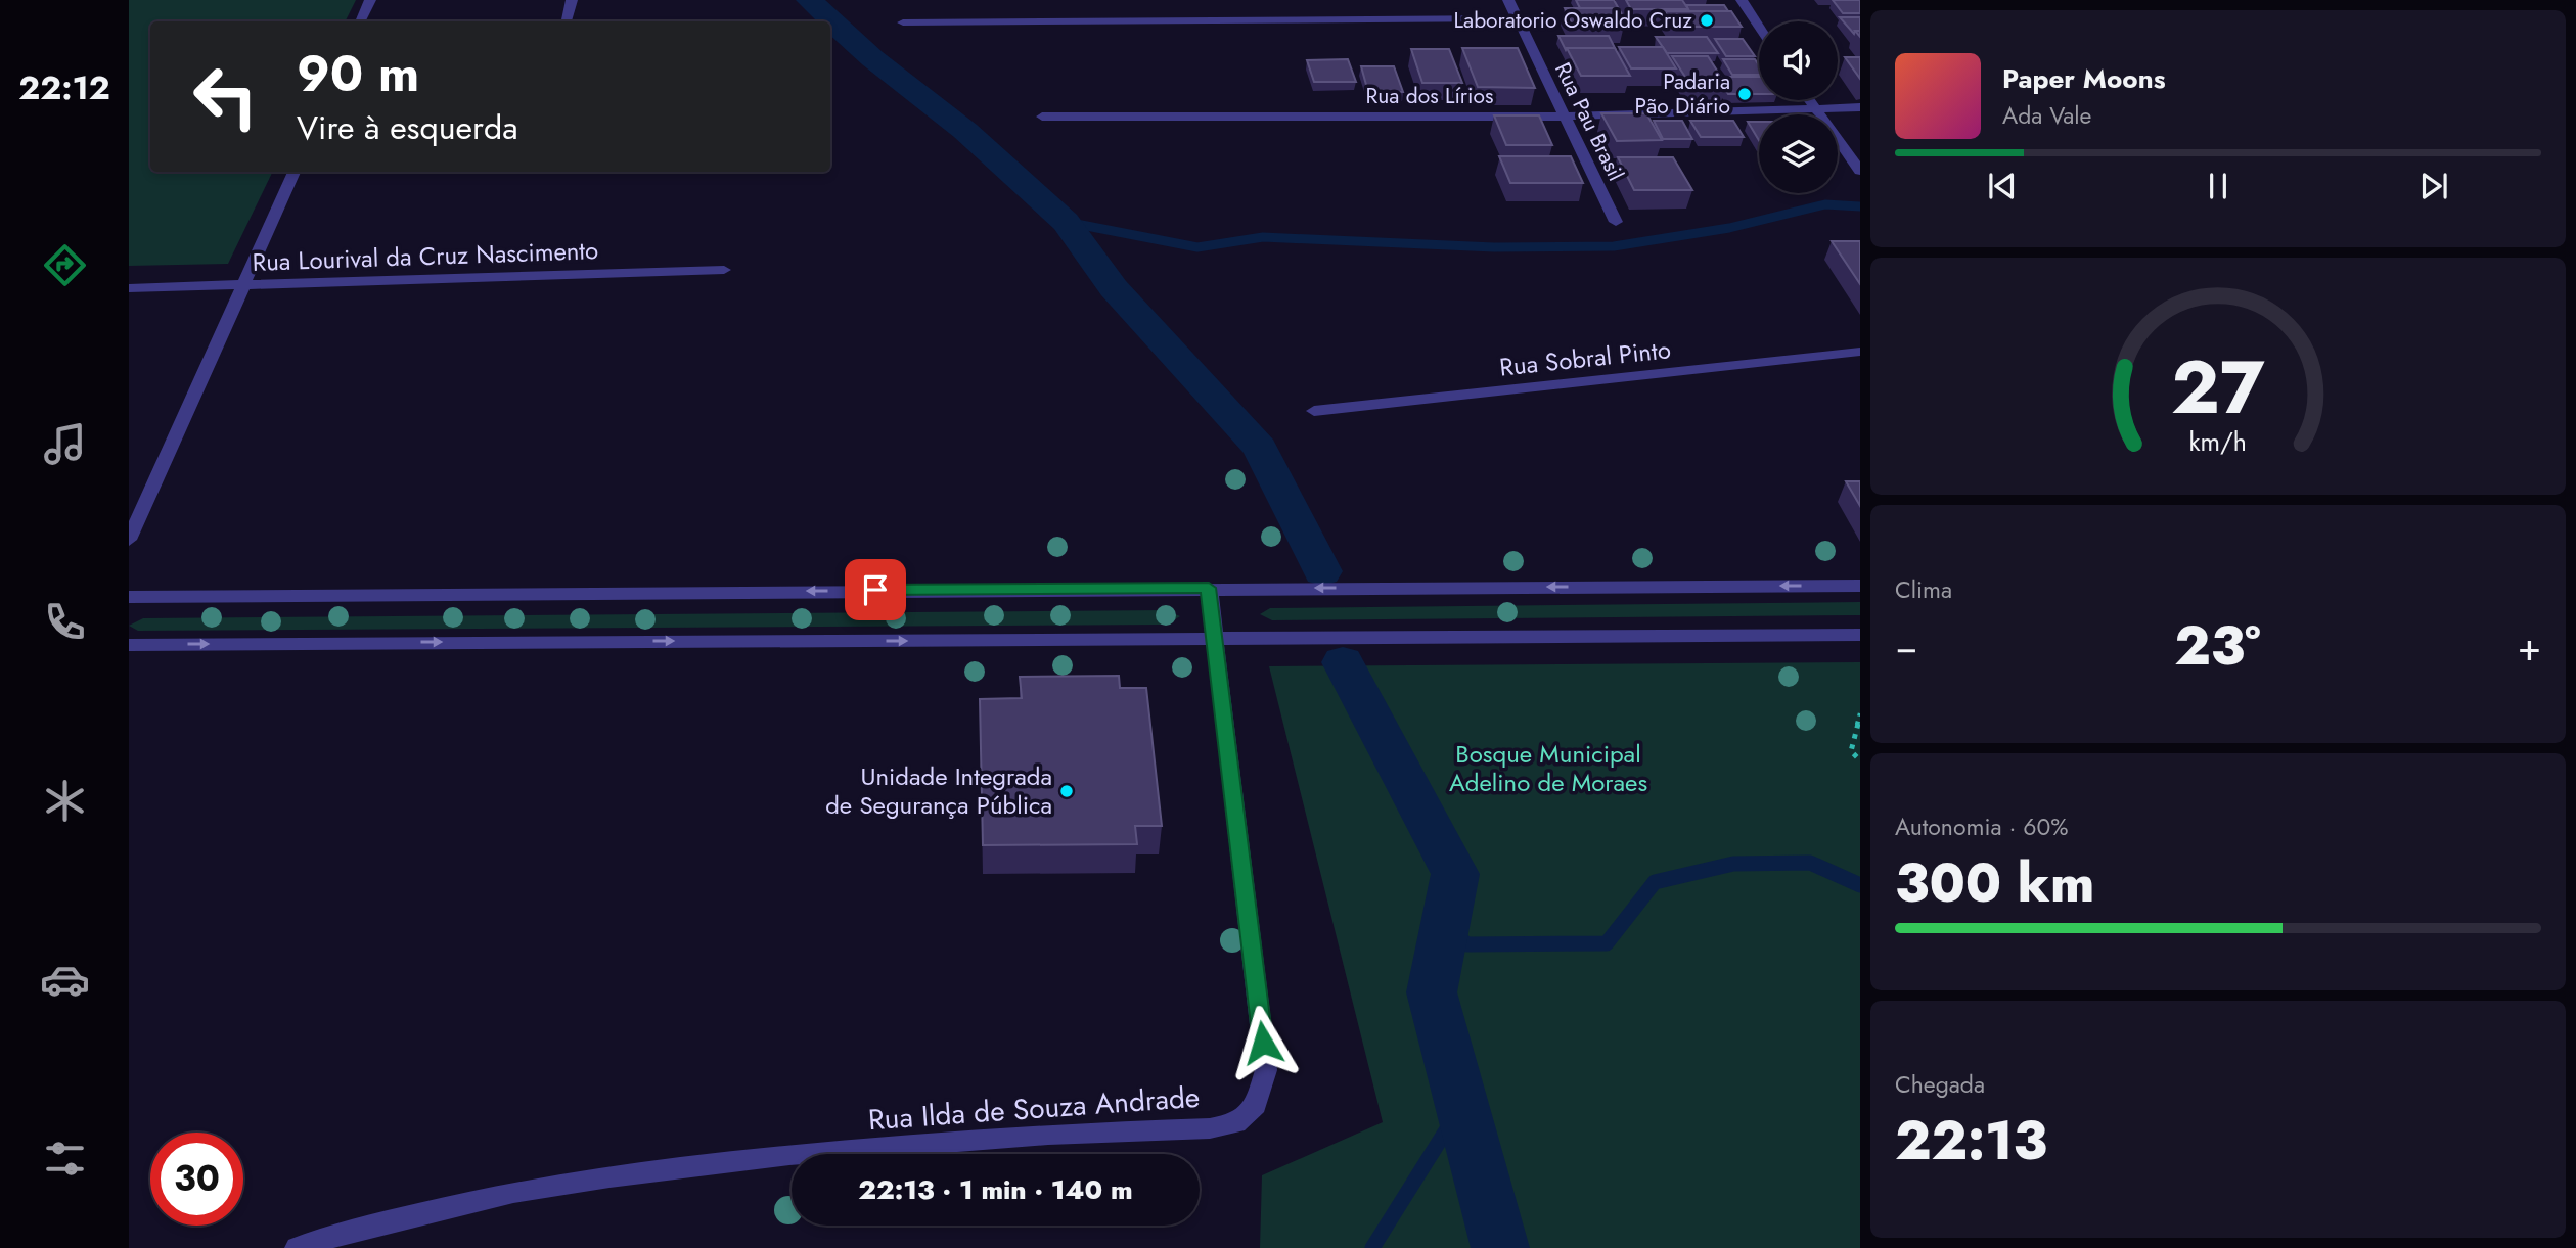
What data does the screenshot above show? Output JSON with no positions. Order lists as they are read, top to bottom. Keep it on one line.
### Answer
{"streets":{"street":["Rua dos Lírios","Rua Pau Brasil","Rua Lourival da Cruz Nascimento","Rua Sobral Pinto","Rua Ilda de Souza Andrade"]},"crossings":[["Rua dos Lírios","Rua Pau Brasil"]],"parks":["Bosque Municipal Adelino de Moraes"],"places":["Laboratorio Oswaldo Cruz","Padaria Pão Diário","Unidade Integrada de Segurança Pública"],"page":{"tabs":"22:12","turn":["90 m","Vire à esquerda"],"song":["Paper Moons","Ada Vale"],"tile":["Clima",["Autonomia · 60%","300 km"],["Chegada","22:13"]],"heat":["−","23°","+"],"limit":"30","trip":"22:13 · 1 min · 140 m","gauge":["27","km/h"]}}
